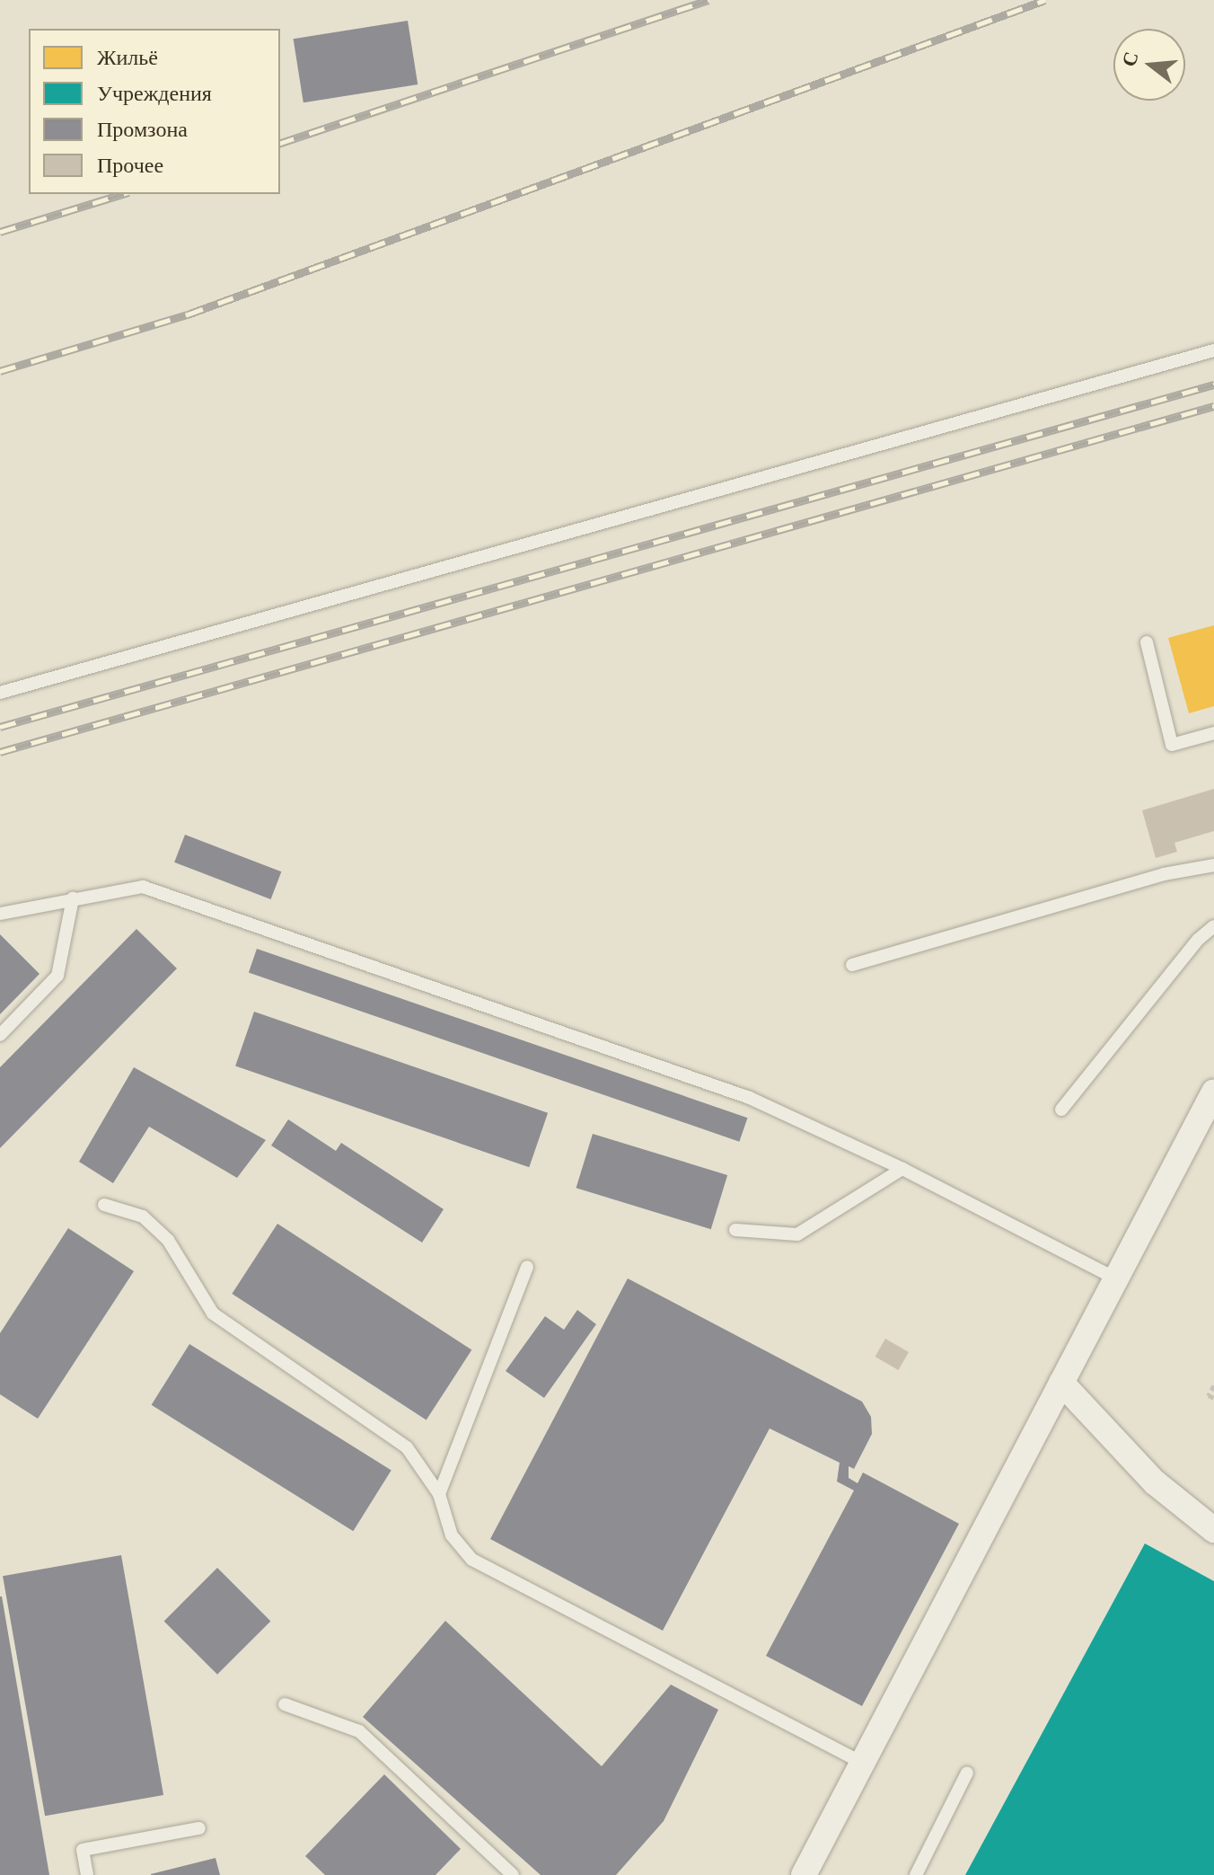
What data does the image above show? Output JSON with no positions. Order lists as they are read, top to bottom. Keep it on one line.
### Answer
{"legend":["Жильё","Учреждения","Промзона","Прочее"],"north":"left"}
